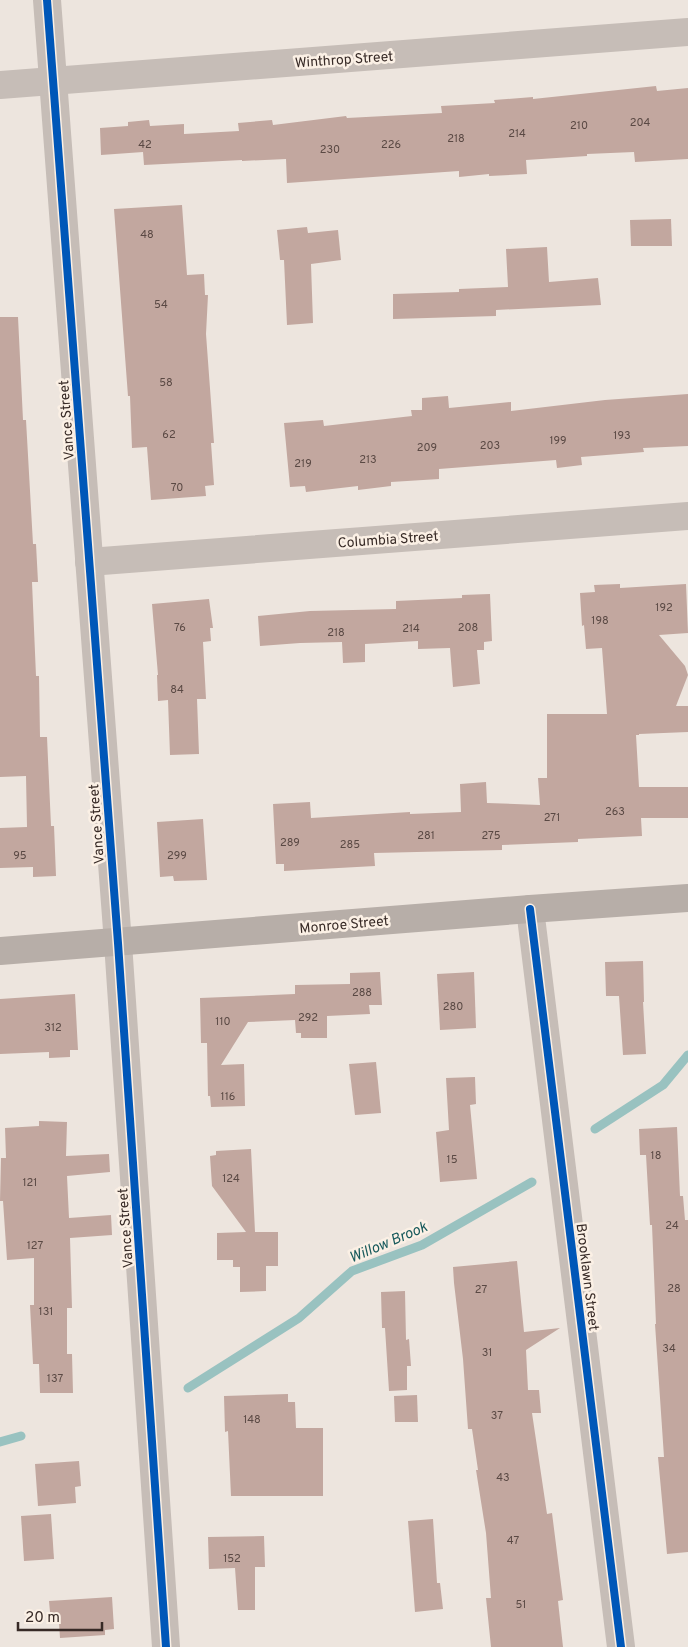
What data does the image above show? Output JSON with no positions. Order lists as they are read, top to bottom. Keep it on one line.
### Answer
{"streets":{"street":["Winthrop Street","Vance Street","Columbia Street","Monroe Street","Brooklawn Street"]},"crossings":[["Winthrop Street","Vance Street"],["Vance Street","Columbia Street"],["Vance Street","Monroe Street"],["Monroe Street","Brooklawn Street"]],"water":["Willow Brook"],"house_numbers":["204","210","214","218","42","226","230","48","54","58","62","193","199","203","209","213","219","70","192","198","76","208","214","218","84","263","271","281","275","289","285","95","299","288","280","292","110","312","116","18","15","124","121","24","127","28","27","131","34","31","137","37","148","43","47","152","51"],"scale_bar":"20 m"}
